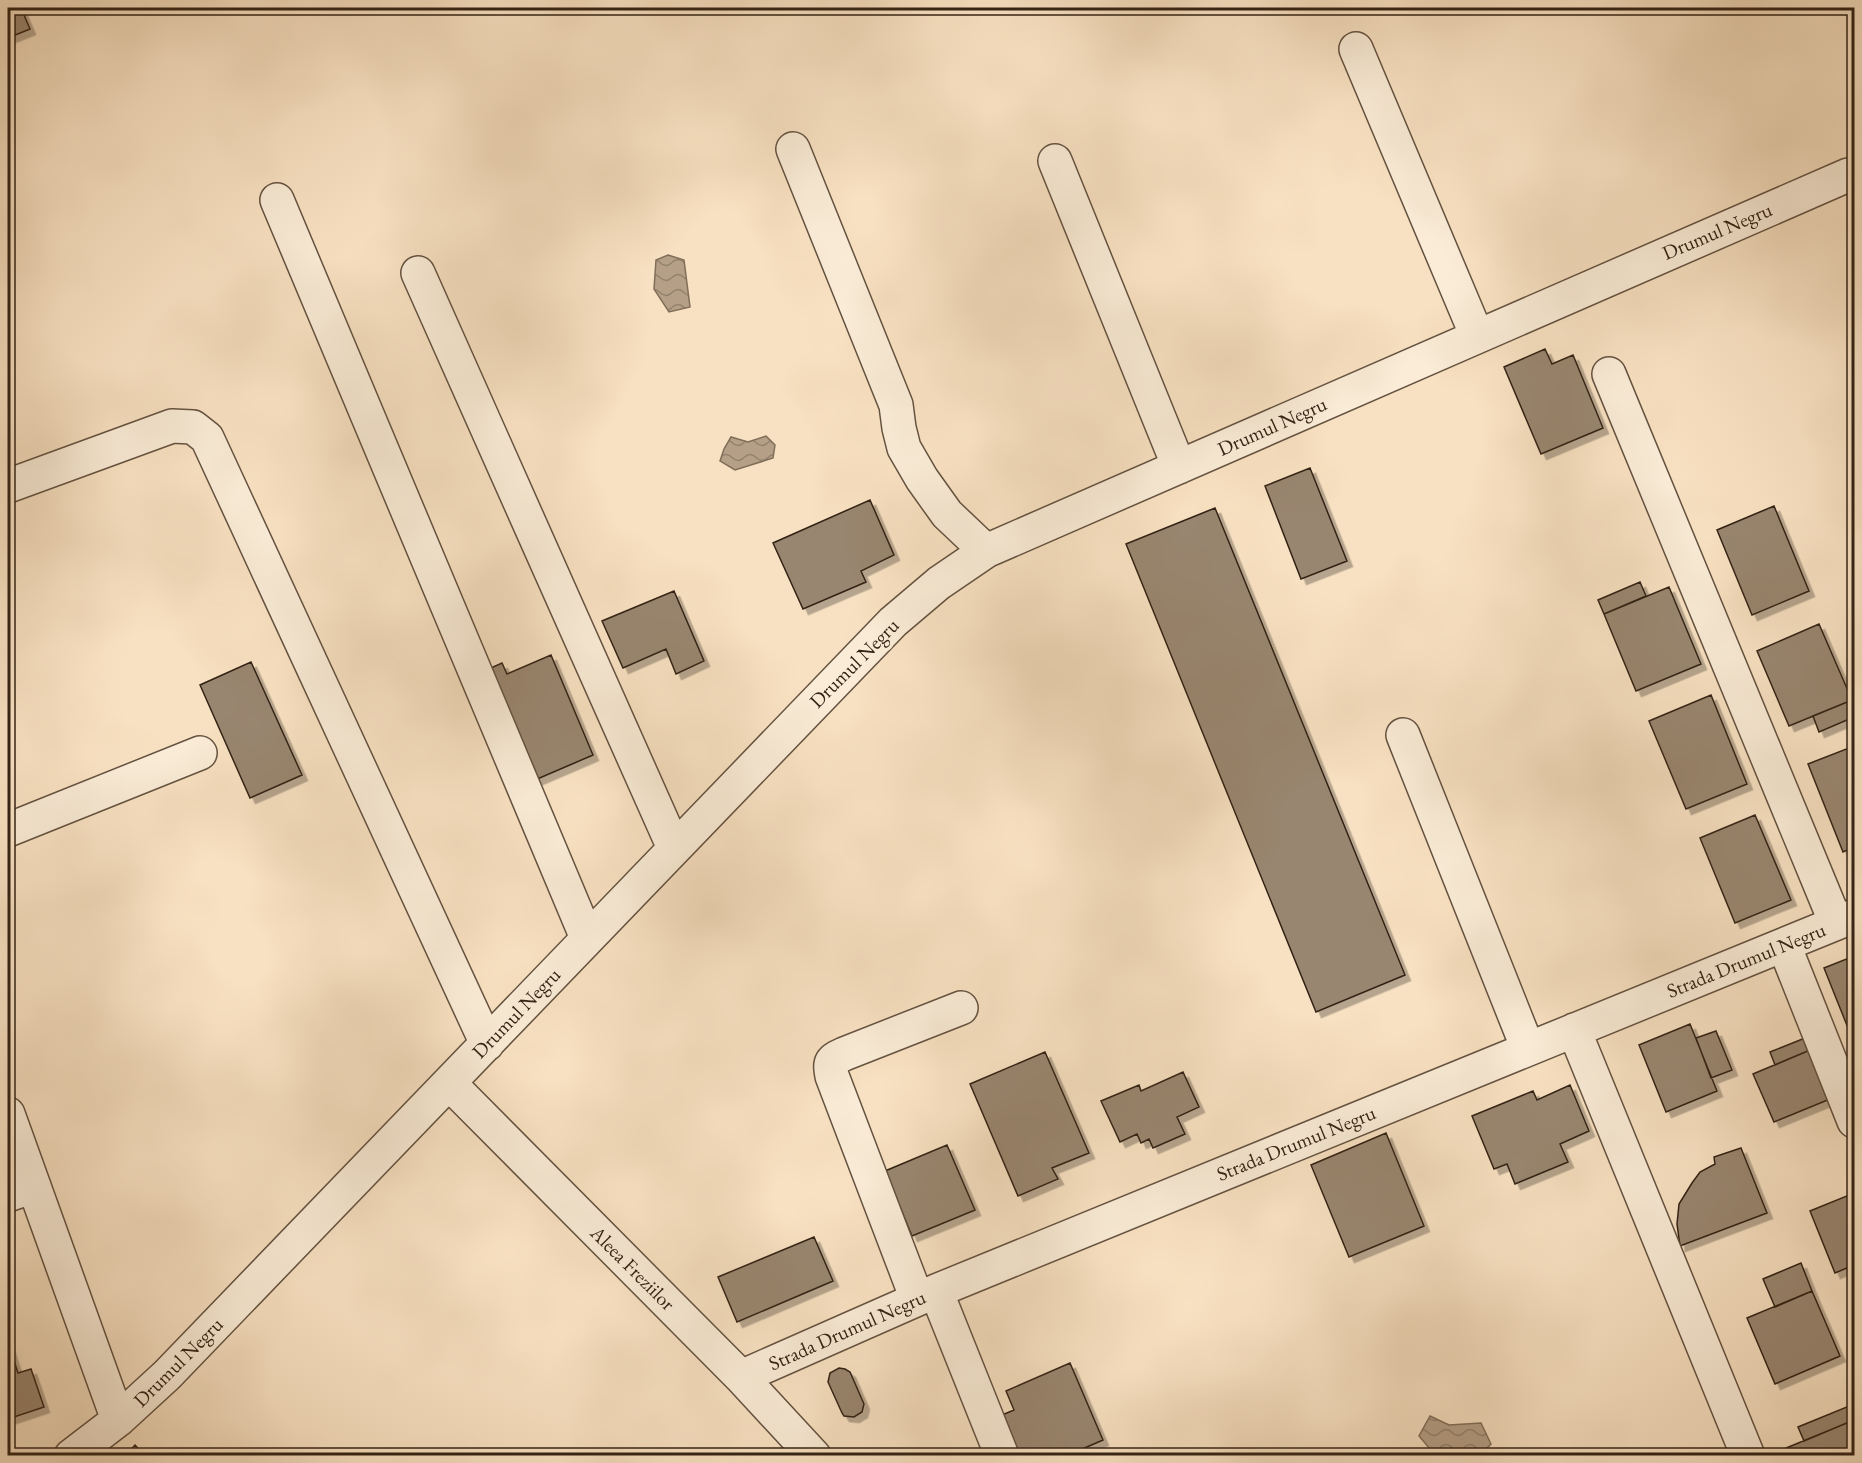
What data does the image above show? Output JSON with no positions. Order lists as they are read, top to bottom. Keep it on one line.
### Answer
{"streets":{"street":["Drumul Negru","Strada Drumul Negru","Aleea Freziilor"]},"crossings":[["Drumul Negru","Aleea Freziilor"],["Strada Drumul Negru","Aleea Freziilor"]]}
